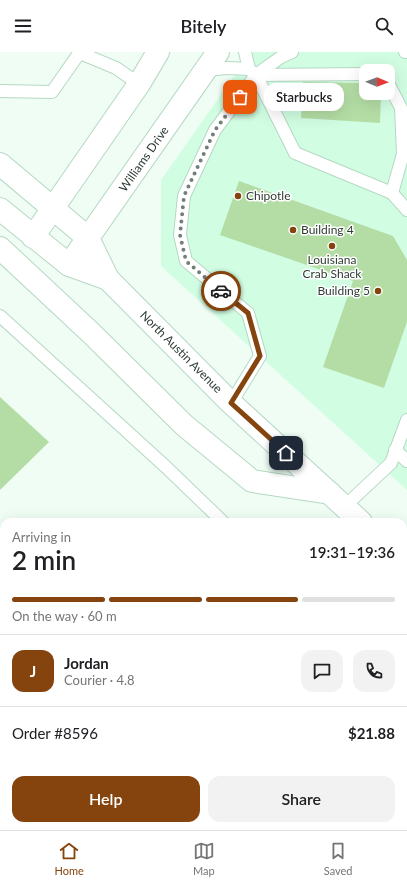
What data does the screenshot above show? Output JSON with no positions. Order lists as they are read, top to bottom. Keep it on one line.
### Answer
{"streets":{"main road":["Williams Drive","North Austin Avenue"]},"crossings":[["Williams Drive","North Austin Avenue"]],"places":["Starbucks","Chipotle","Building 4","Louisiana Crab Shack","Building 5"],"north":"right","page":{"header":"Bitely","bubble":"Starbucks","heading":["2 min","Arriving in","19:31–19:36"],"panel":["Jordan","Courier · 4.8","Order #8596","$21.88"],"bar":"On the way · 60 m","round":"J","buttons":["Help","Share"],"tabs":["Home","Map","Saved"]}}
